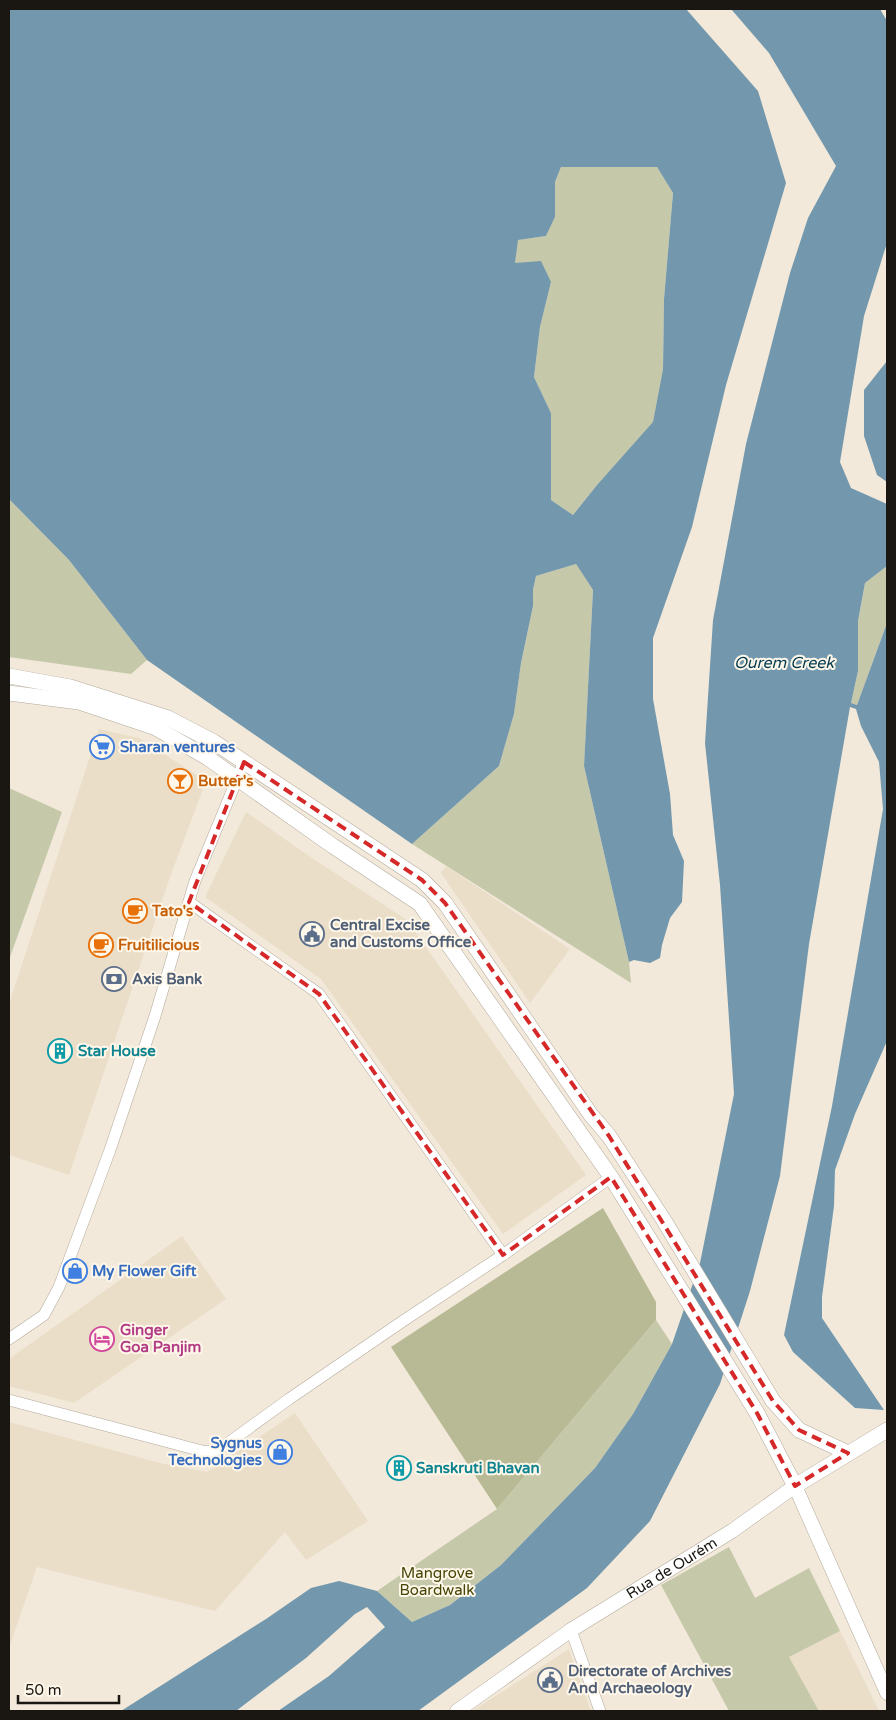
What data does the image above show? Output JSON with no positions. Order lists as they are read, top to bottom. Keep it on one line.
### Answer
{"streets":{"main road":["Rua de Ourém"]},"water":["Ourem Creek"],"parks":["Mangrove Boardwalk"],"places":{"supermarket":["Sharan ventures"],"bar":["Butter's"],"cafe":["Tato's","Fruitilicious"],"public building":["Central Excise and Customs Office","Directorate of Archives And Archaeology"],"bank":["Axis Bank"],"building":["Star House","Sanskruti Bhavan"],"shop":["My Flower Gift","Sygnus Technologies"],"hotel":["Ginger Goa Panjim"]},"scale_bar":"50 m"}
